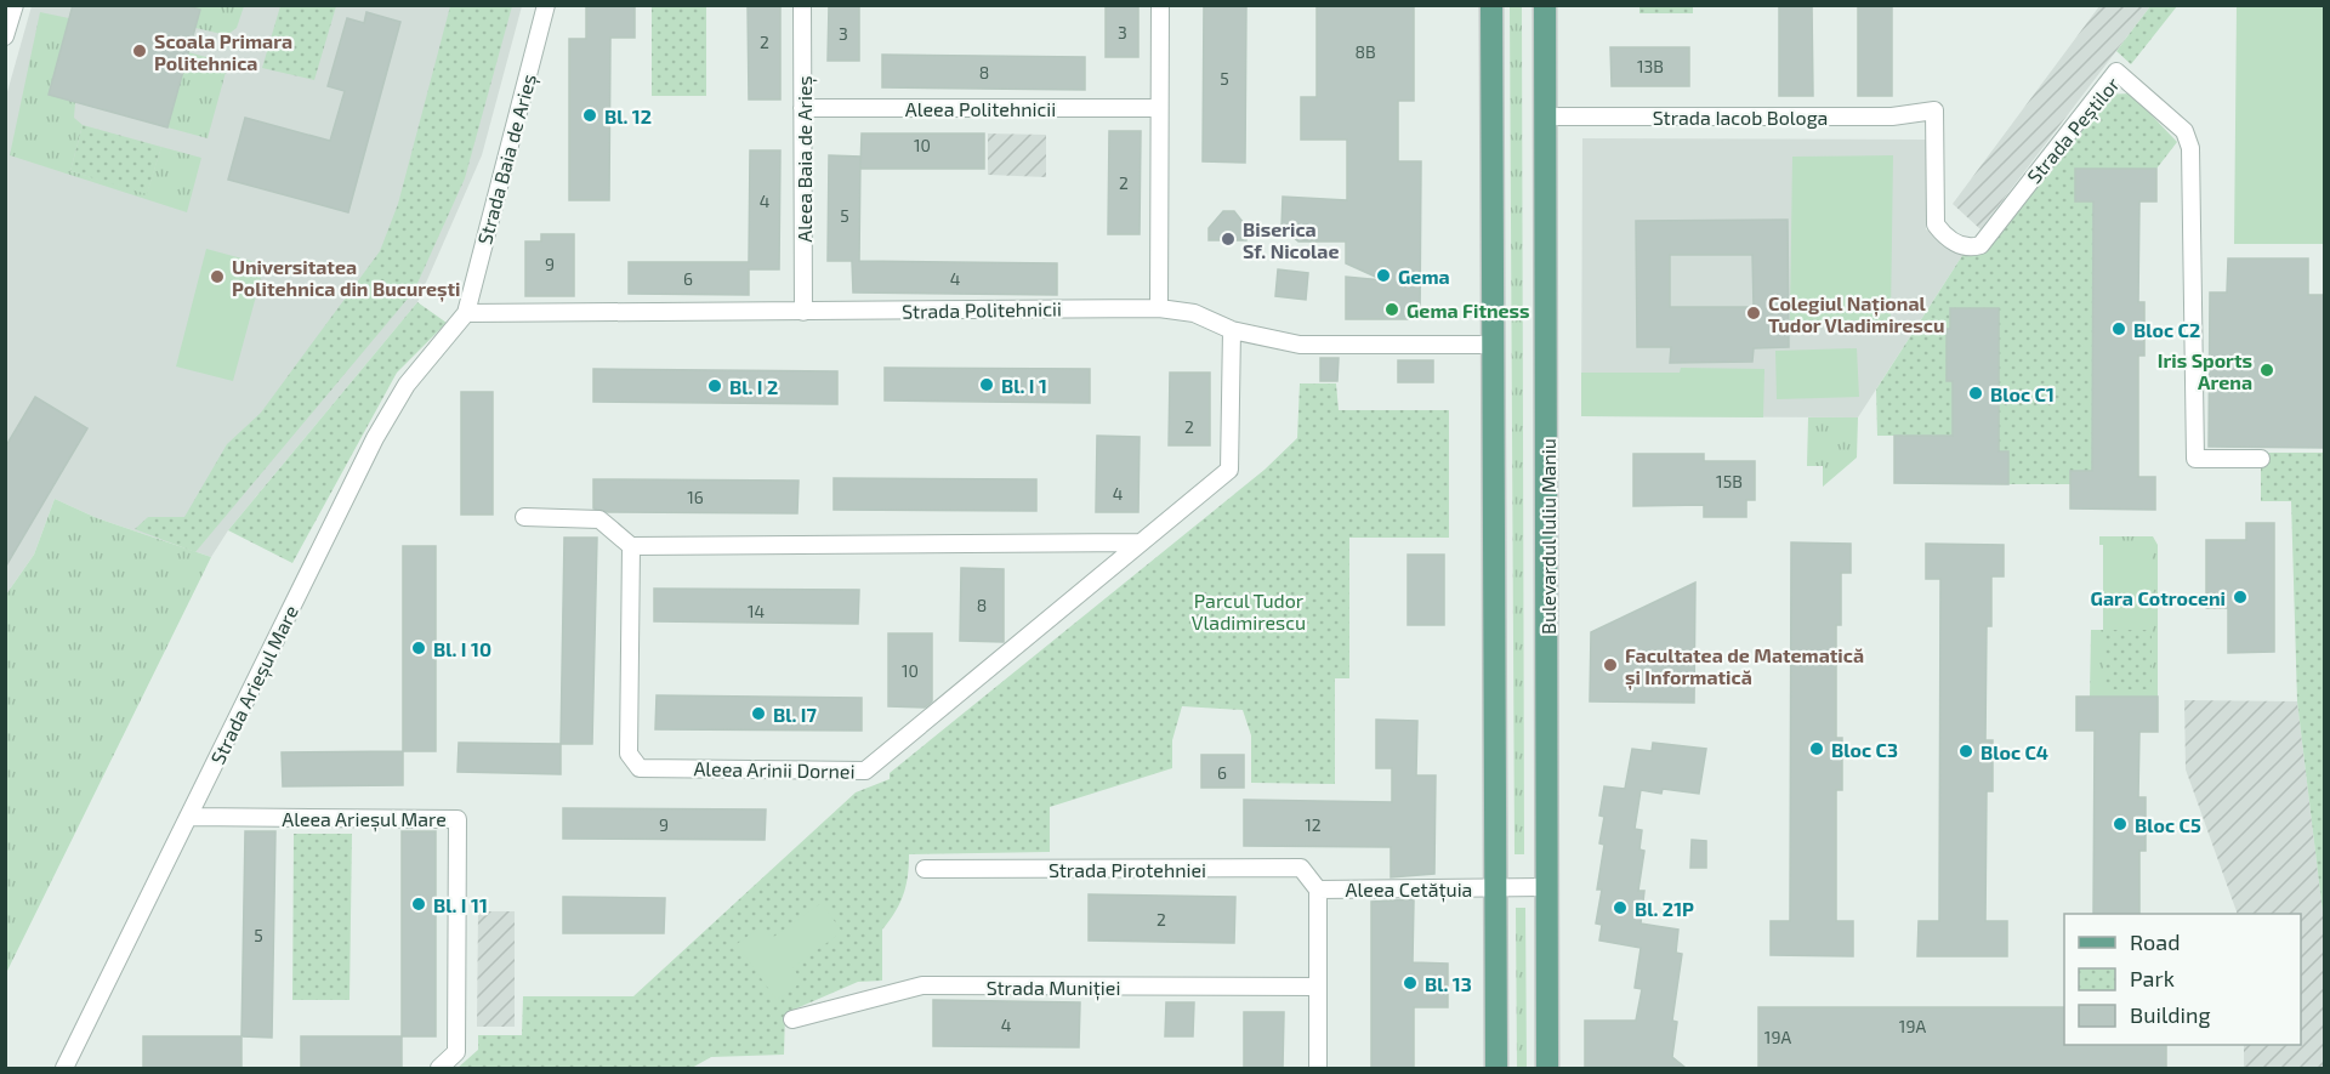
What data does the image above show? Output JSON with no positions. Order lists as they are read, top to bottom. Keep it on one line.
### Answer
{"streets":{"main road":["Bulevardul Iuliu Maniu"],"street":["Aleea Politehnicii","Strada Iacob Bologa","Strada Peștilor","Strada Baia de Arieș","Aleea Baia de Arieș","Strada Politehnicii","Strada Arieșul Mare","Aleea Arinii Dornei","Aleea Arieșul Mare","Strada Pirotehniei","Aleea Cetățuia","Strada Muniției"]},"crossings":[["Aleea Politehnicii","Aleea Baia de Arieș"],["Strada Iacob Bologa","Strada Peștilor"],["Strada Iacob Bologa","Bulevardul Iuliu Maniu"],["Strada Baia de Arieș","Strada Politehnicii"],["Strada Baia de Arieș","Strada Arieșul Mare"],["Aleea Baia de Arieș","Strada Politehnicii"],["Strada Politehnicii","Strada Arieșul Mare"],["Strada Politehnicii","Aleea Arinii Dornei"],["Bulevardul Iuliu Maniu","Aleea Cetățuia"],["Strada Arieșul Mare","Aleea Arieșul Mare"],["Strada Pirotehniei","Aleea Cetățuia"],["Aleea Cetățuia","Strada Muniției"]],"parks":["Parcul Tudor Vladimirescu"],"places":["Scoala Primara Politehnica","Bl. 12","Biserica Sf. Nicolae","Gema","Universitatea Politehnica din București","Gema Fitness","Colegiul Național Tudor Vladimirescu","Bloc C2","Iris Sports Arena","Bl. I 1","Bl. I 2","Bloc C1","Gara Cotroceni","Bl. I 10","Facultatea de Matematică și Informatică","Bl. I7","Bloc C3","Bloc C4","Bloc C5","Bl. I 11","Bl. 21P","Bl. 13"],"house_numbers":["3","3","2","8B","13B","8","5","10","2","4","5","9","6","4","2","15B","4","16","8","14","10","6","9","12","2","5","4","19A","19A"],"legend":["Road","Park","Building"]}
